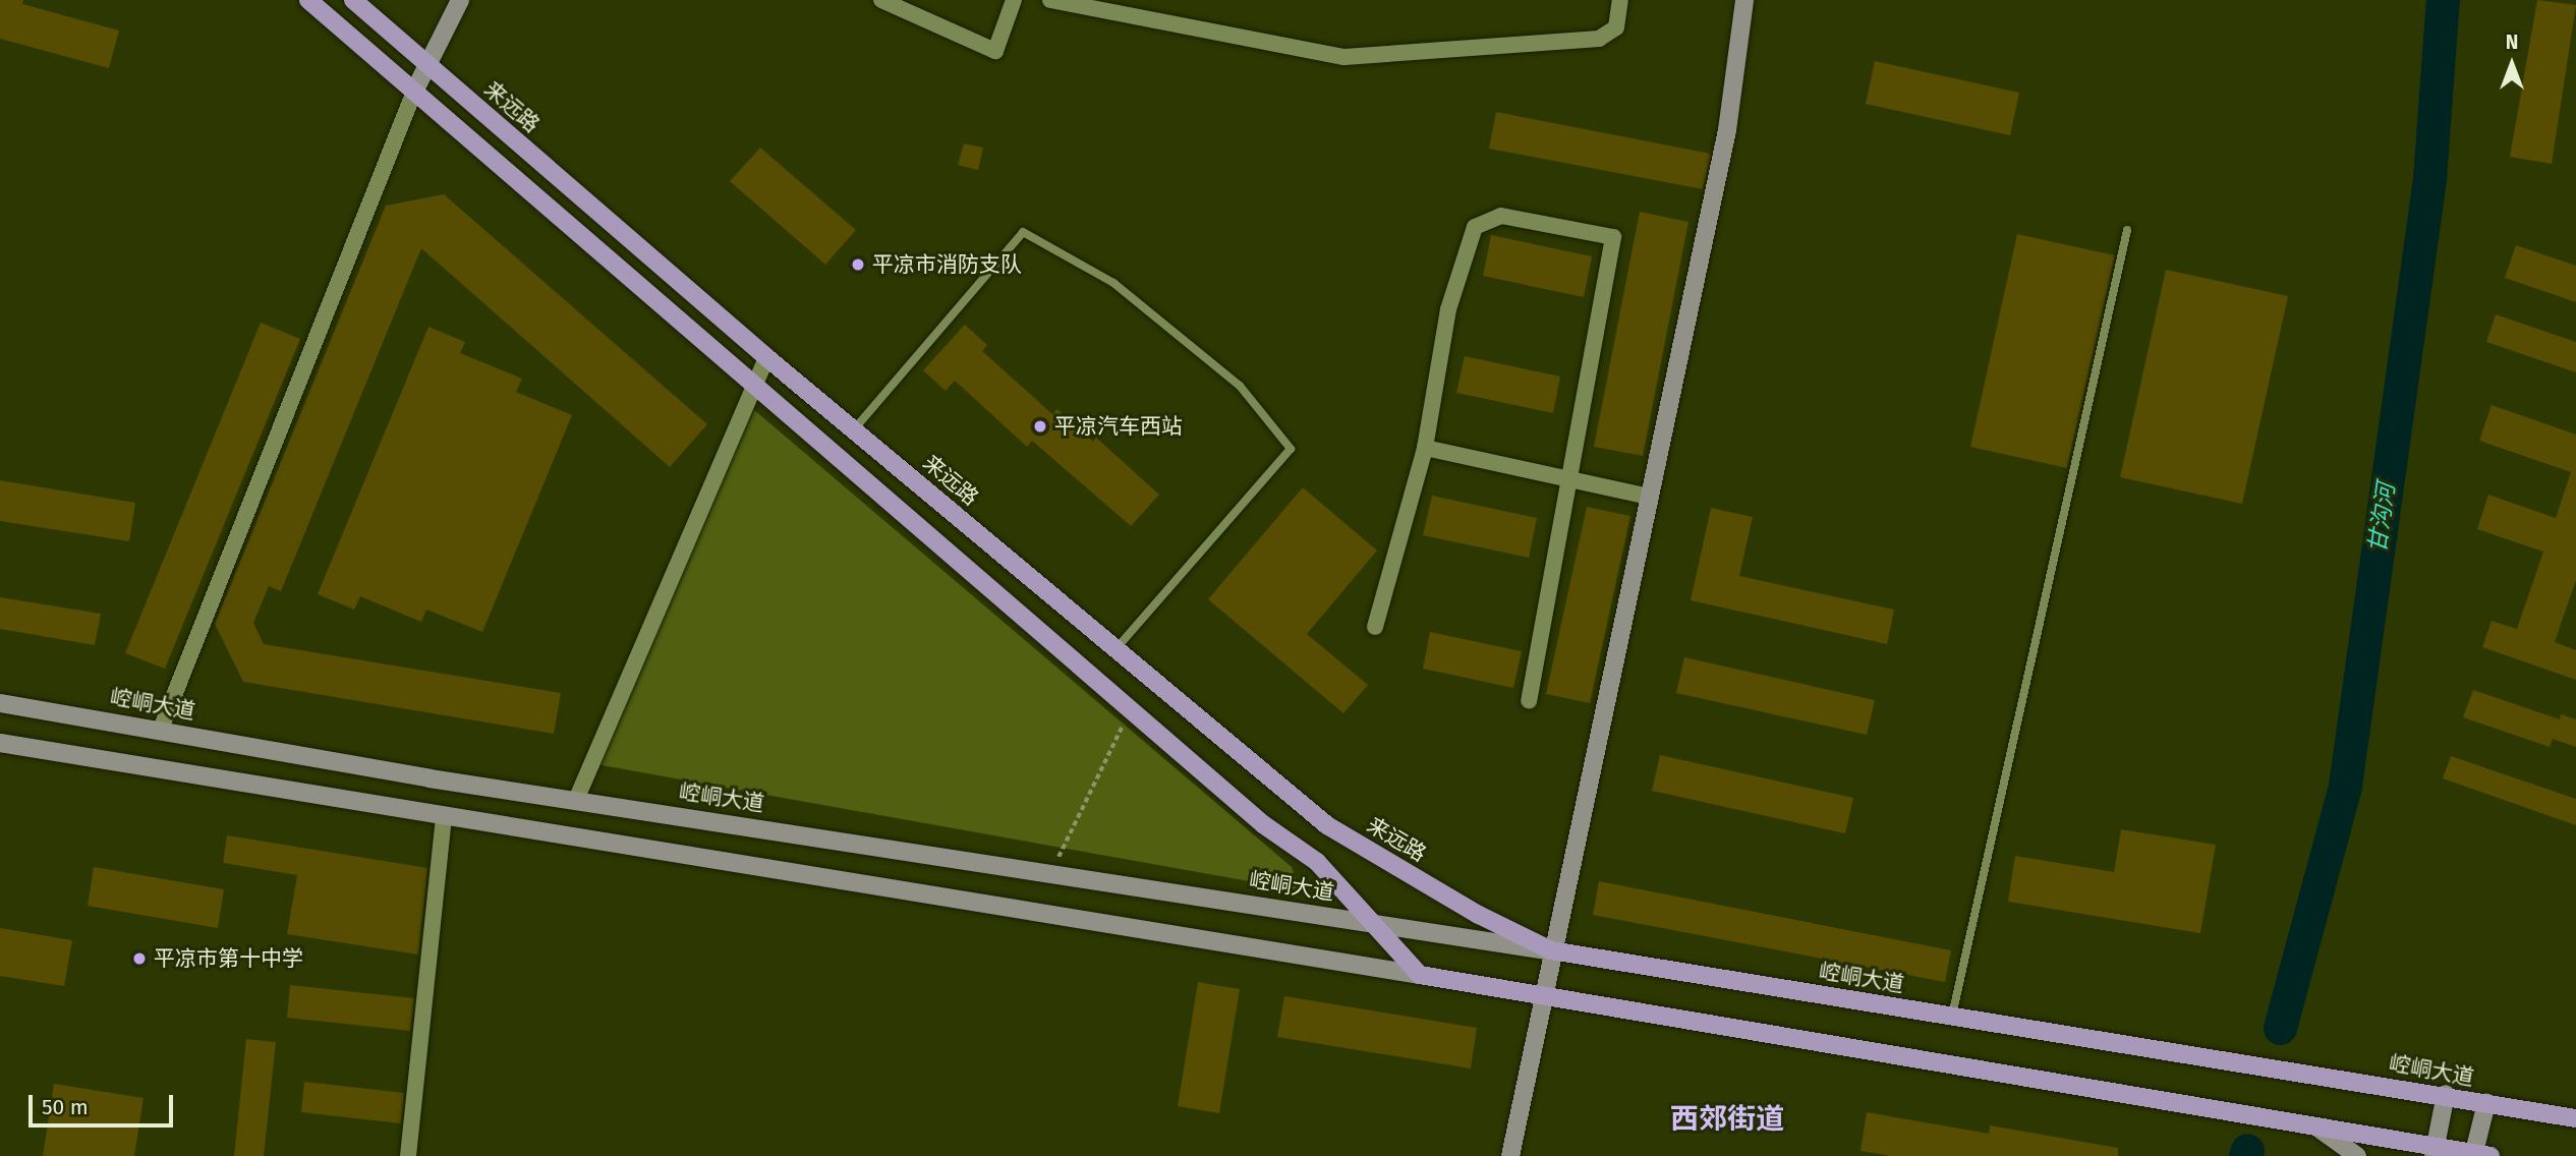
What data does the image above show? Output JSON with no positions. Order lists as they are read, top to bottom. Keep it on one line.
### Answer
{"streets":{"main road":["来远路","崆峒大道"]},"crossings":[["来远路","崆峒大道"]],"districts":["西郊街道"],"water":["甘沟河"],"places":["平凉市消防支队","平凉汽车西站","平凉市第十中学"],"scale_bar":"50 m","north":"top"}
